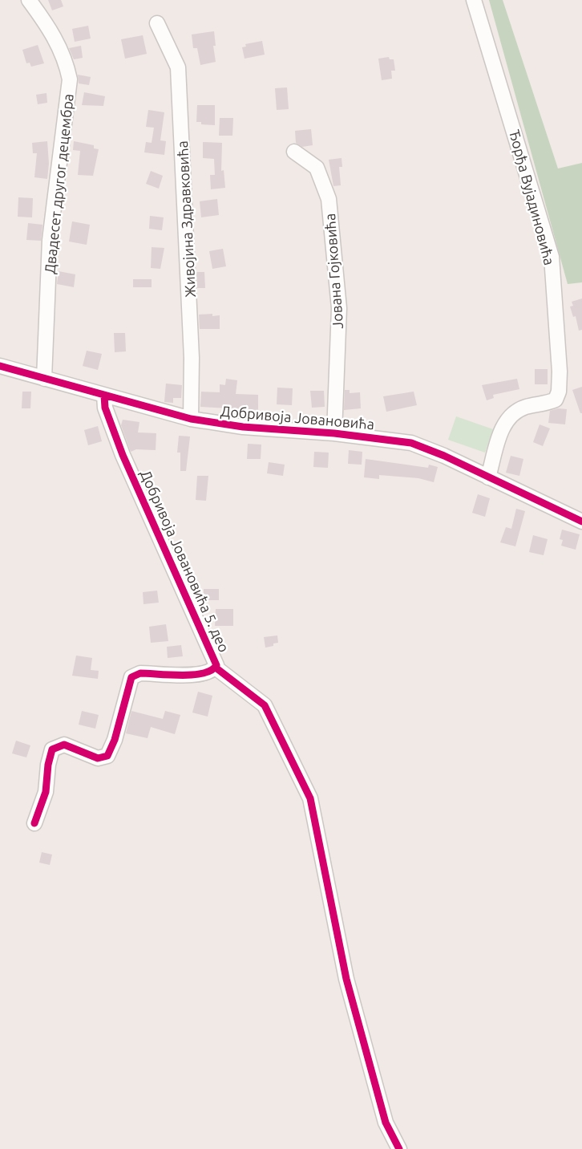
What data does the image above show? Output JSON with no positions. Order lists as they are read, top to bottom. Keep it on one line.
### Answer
{"streets":{"street":["Двадесет другог децембра","Ђорђа Вујадиновића","Живојина Здравковића","Јована Гојковића","Добривоја Јовановића","Добривоја Јовановића 5. део"]},"crossings":[["Двадесет другог децембра","Добривоја Јовановића"],["Ђорђа Вујадиновића","Добривоја Јовановића"],["Живојина Здравковића","Добривоја Јовановића"],["Јована Гојковића","Добривоја Јовановића"],["Добривоја Јовановића","Добривоја Јовановића 5. део"]]}
